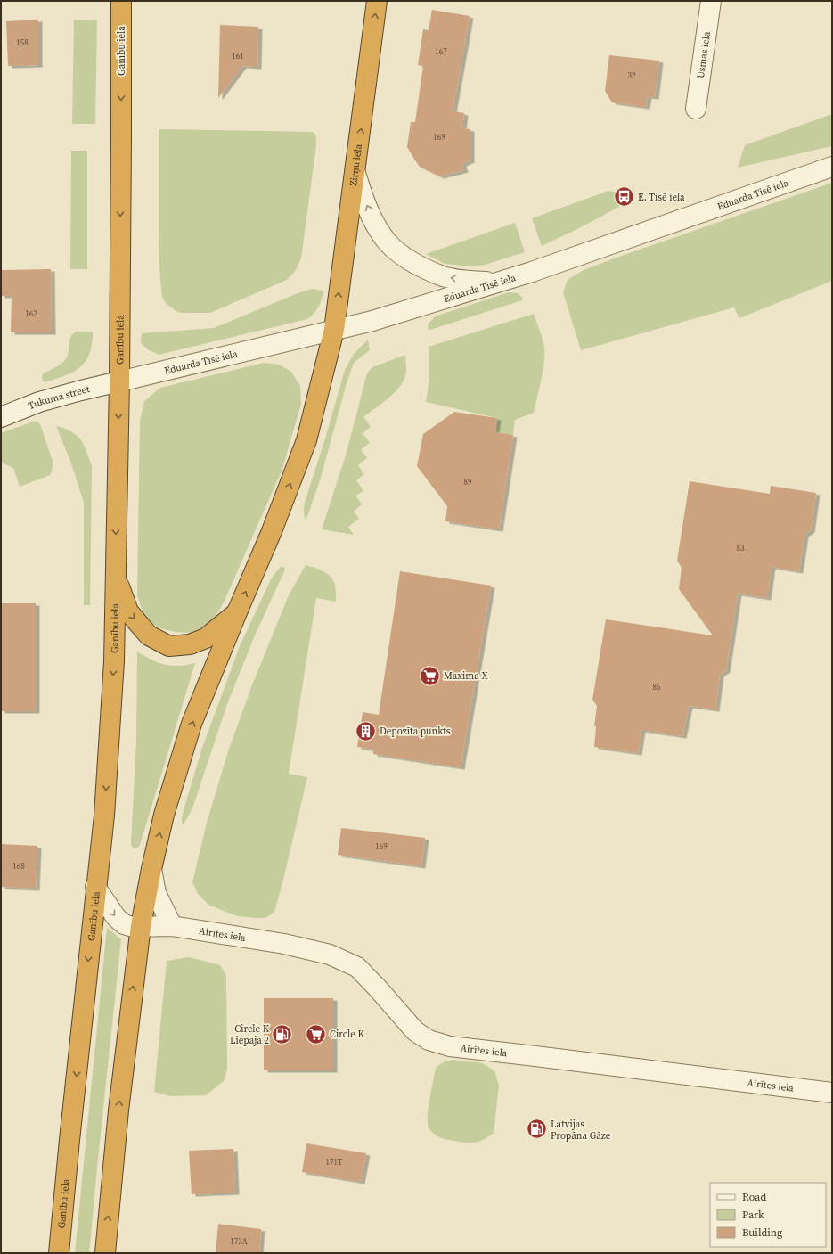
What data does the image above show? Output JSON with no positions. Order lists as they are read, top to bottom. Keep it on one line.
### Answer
{"streets":{"highway":["Ganību iela","Zirņu iela"],"street":["Usmas iela","Eduarda Tisē iela","Tukuma street","Airītes iela"]},"crossings":[["Ganību iela","Eduarda Tisē iela"],["Ganību iela","Tukuma street"],["Ganību iela","Airītes iela"],["Zirņu iela","Eduarda Tisē iela"],["Eduarda Tisē iela","Tukuma street"]],"one_way":["Zirņu iela"],"places":{"bus stop":["E. Tisē iela"],"supermarket":["Maxima X","Circle K"],"building":["Depozīta punkts"],"fuel station":["Circle K Liepāja 2","Latvijas Propāna Gāze"]},"house_numbers":["158","167","161","32","169","162","89","83","85","169","168","171T","173A"],"legend":["Road","Park","Building"]}
